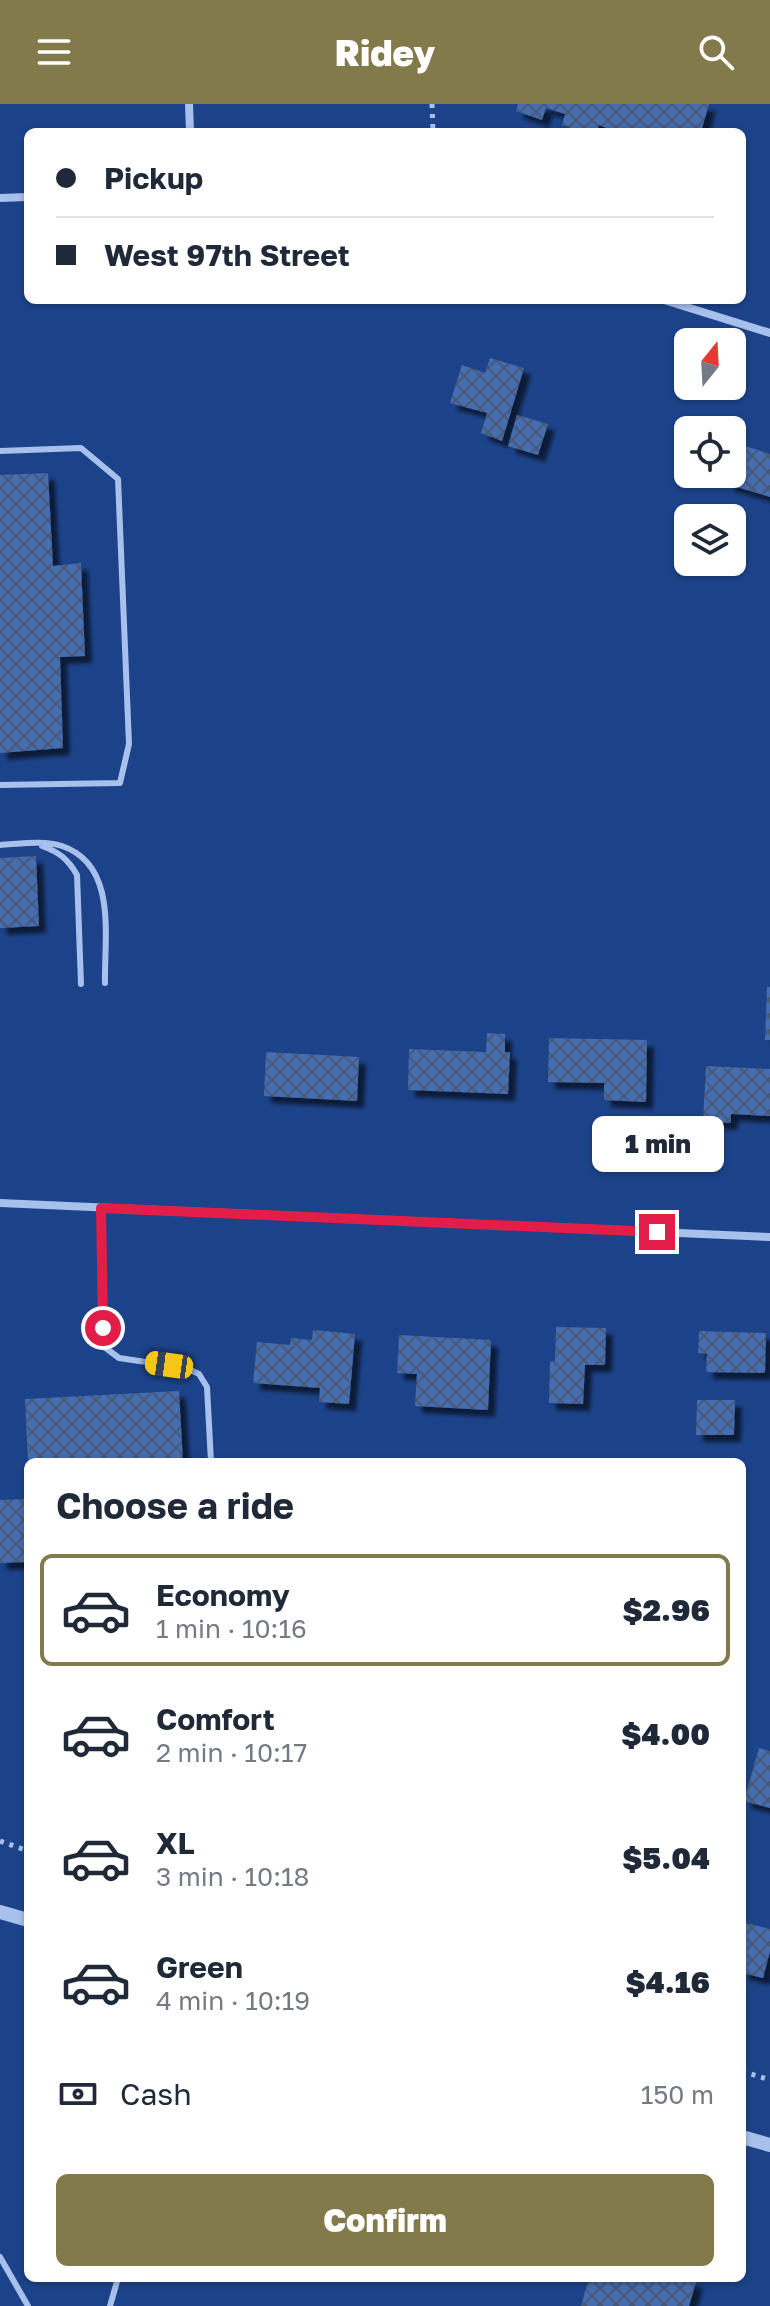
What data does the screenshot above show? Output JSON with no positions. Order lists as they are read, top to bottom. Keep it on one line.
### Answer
{"north":"top","page":{"header":"Ridey","banner":["Pickup","West 97th Street"],"bubble":"1 min","heading":"Choose a ride","list":[{"name":"Economy","note":"1 min · 10:16","value":"$2.96"},{"name":"Comfort","note":"2 min · 10:17","value":"$4.00"},{"name":"XL","note":"3 min · 10:18","value":"$5.04"},{"name":"Green","note":"4 min · 10:19","value":"$4.16"}],"pay":["Cash","150 m"],"buttons":"Confirm"}}
